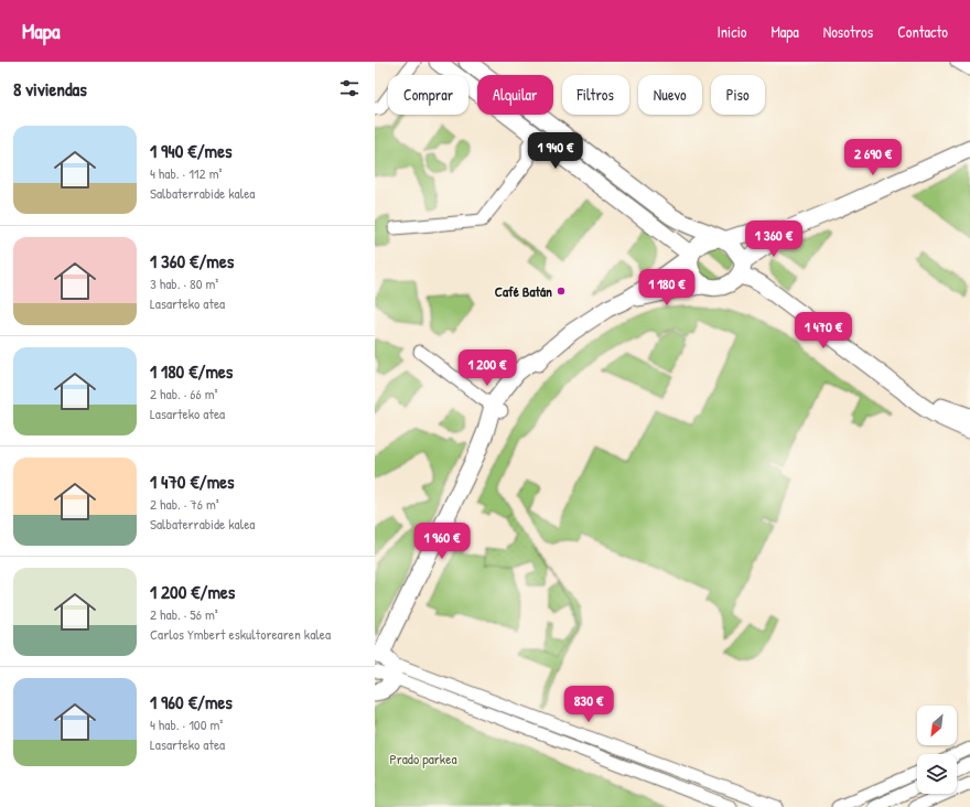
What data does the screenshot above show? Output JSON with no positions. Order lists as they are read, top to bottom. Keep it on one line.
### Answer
{"parks":["Prado parkea"],"places":["Café Batán"],"north":"bottom left","page":{"header":"Mapa","nav":["Inicio","Mapa","Nosotros","Contacto"],"heading":"8 viviendas","chip":["Comprar","Alquilar","Filtros","Nuevo","Piso"],"list":[{"name":"1 940 €/mes","note":"4 hab. · 112 m² · Salbaterrabide kalea"},{"name":"1 360 €/mes","note":"3 hab. · 80 m² · Lasarteko atea"},{"name":"1 180 €/mes","note":"2 hab. · 66 m² · Lasarteko atea"},{"name":"1 470 €/mes","note":"2 hab. · 76 m² · Salbaterrabide kalea"},{"name":"1 200 €/mes","note":"2 hab. · 56 m² · Carlos Ymbert eskultorearen kalea"},{"name":"1 960 €/mes","note":"4 hab. · 100 m² · Lasarteko atea"}],"price":["1 940 €","2 690 €","1 360 €","1 180 €","1 470 €","1 200 €","1 960 €","830 €"]}}
